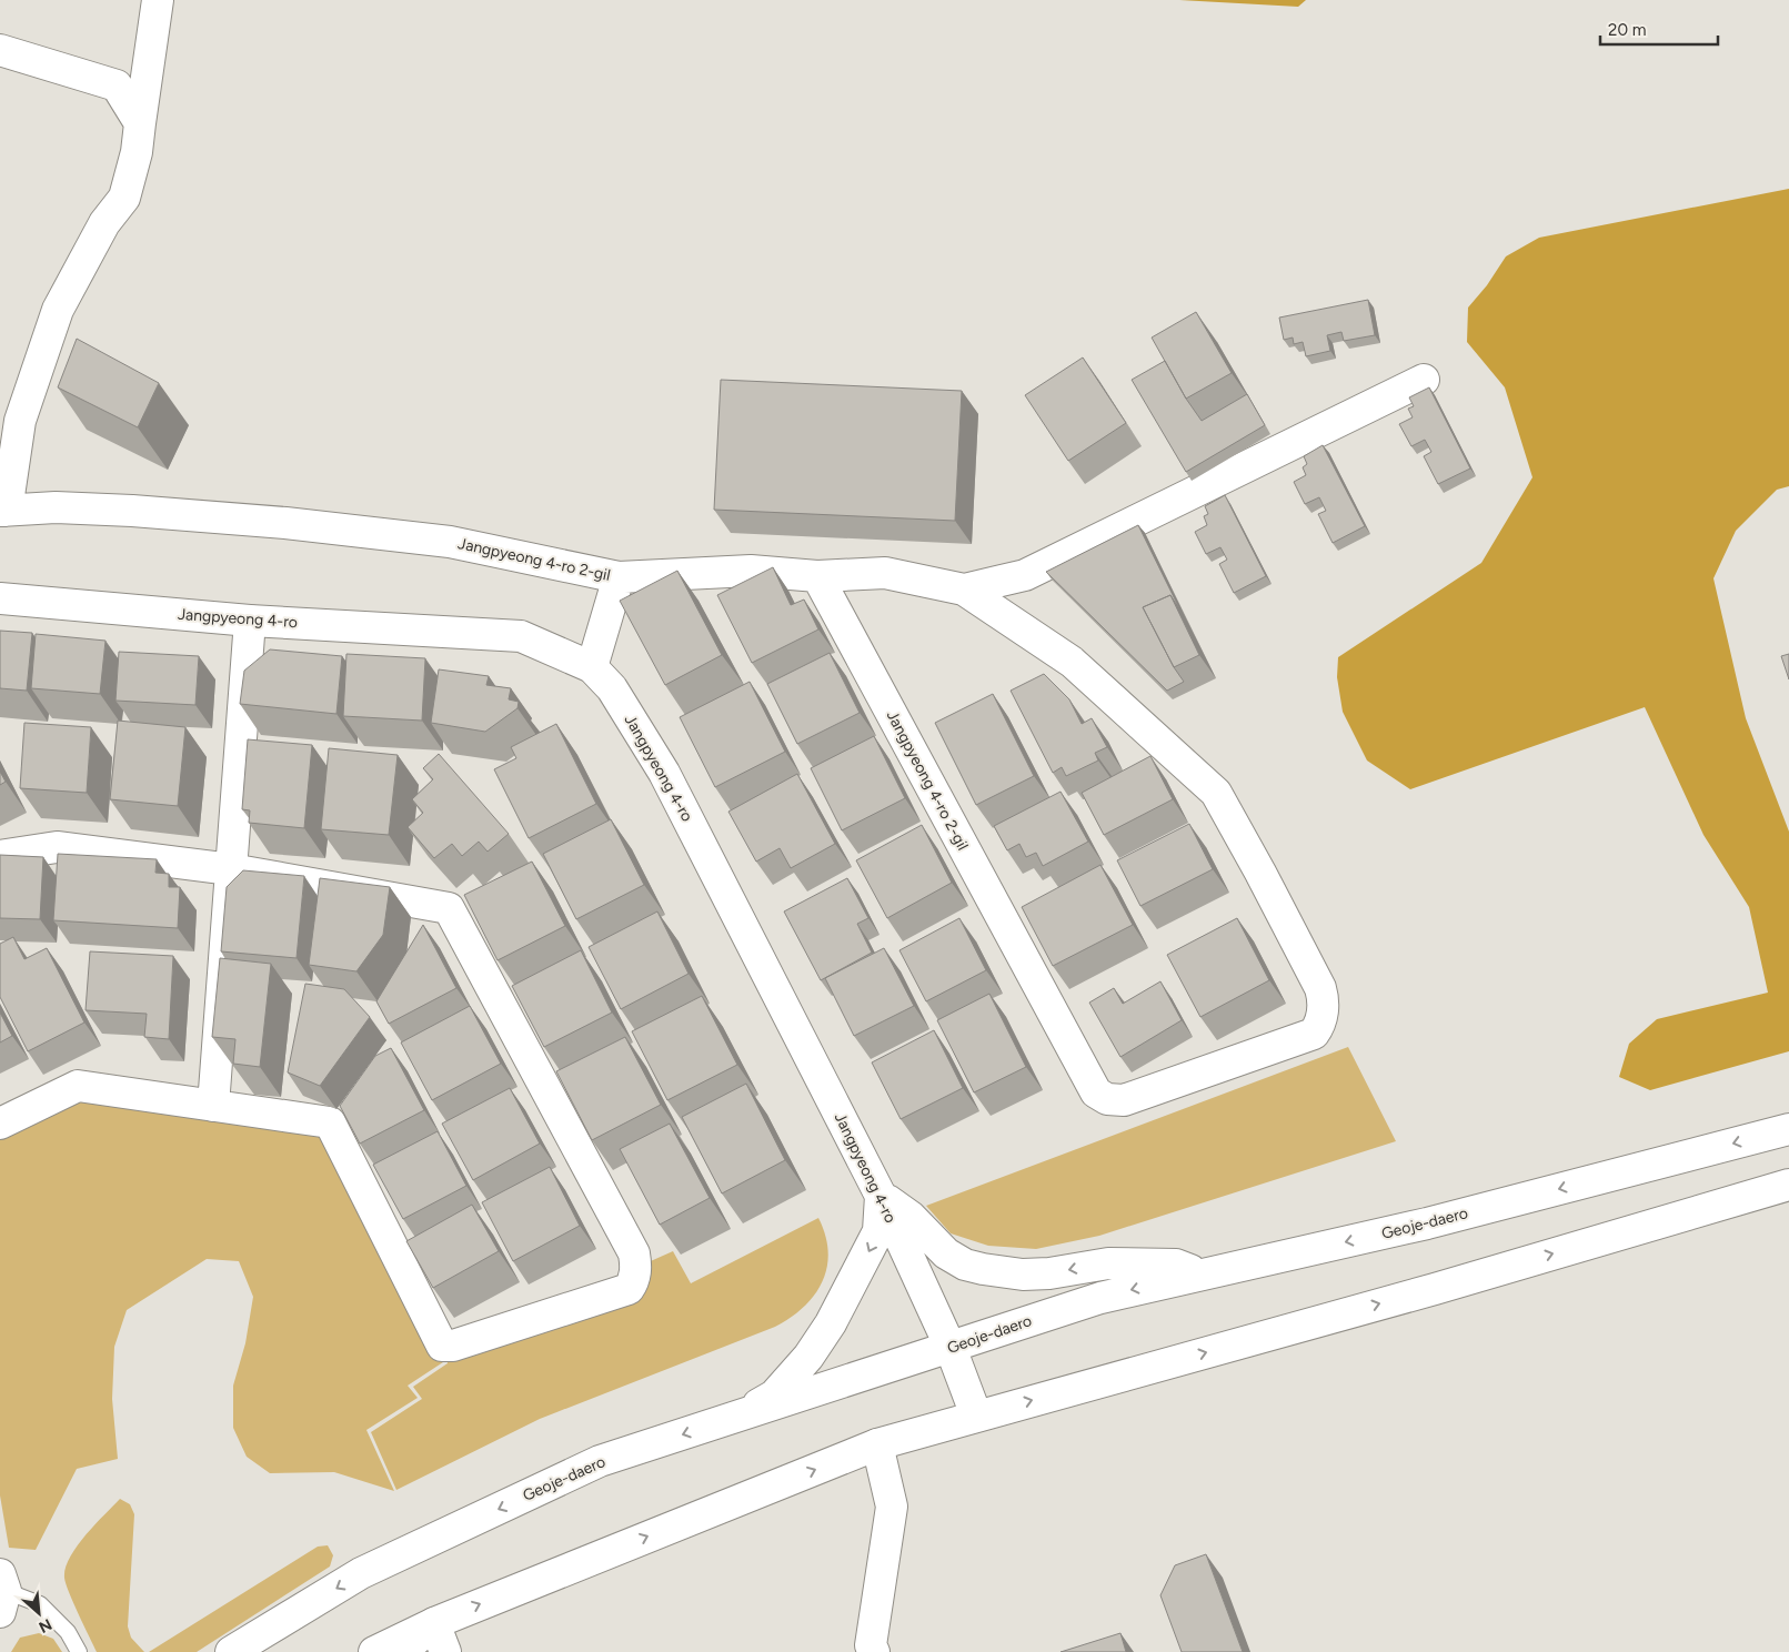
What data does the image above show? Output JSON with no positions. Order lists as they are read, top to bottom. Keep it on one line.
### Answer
{"streets":{"street":["Jangpyeong 4-ro 2-gil","Jangpyeong 4-ro","Geoje-daero"]},"crossings":[["Jangpyeong 4-ro","Geoje-daero"]],"scale_bar":"20 m","north":"bottom right"}
